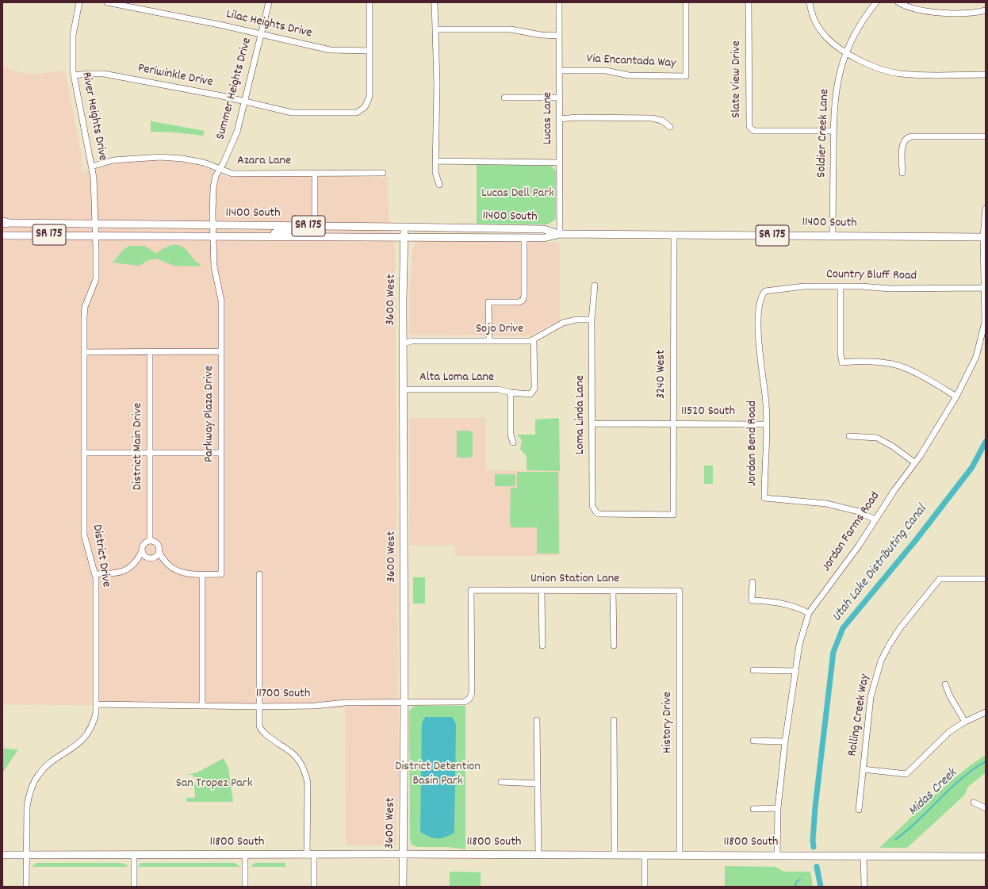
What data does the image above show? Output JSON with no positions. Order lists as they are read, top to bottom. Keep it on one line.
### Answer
{"streets":{"main road":["11400 South","SR 175","3600 West","11800 South"],"street":["Lilac Heights Drive","Via Encantada Way","Periwinkle Drive","Slate View Drive","Summer Heights Drive","River Heights Drive","Lucas Lane","Soldier Creek Lane","Azara Lane","Country Bluff Road","Sojo Drive","3240 West","Alta Loma Lane","11520 South","Parkway Plaza Drive","Loma Linda Lane","Jordan Bend Road","District Main Drive","Jordan Farms Road","District Drive","Union Station Lane","11700 South","Rolling Creek Way","History Drive"]},"crossings":[["Lilac Heights Drive","Periwinkle Drive"],["Lilac Heights Drive","Summer Heights Drive"],["Via Encantada Way","Lucas Lane"],["Periwinkle Drive","Summer Heights Drive"],["Periwinkle Drive","River Heights Drive"],["Slate View Drive","Soldier Creek Lane"],["Summer Heights Drive","Azara Lane"],["Summer Heights Drive","11400 South"],["Summer Heights Drive","Parkway Plaza Drive"],["River Heights Drive","Azara Lane"],["River Heights Drive","11400 South"],["River Heights Drive","District Drive"],["Lucas Lane","11400 South"],["Soldier Creek Lane","11400 South"],["11400 South","3600 West"],["11400 South","3240 West"],["11400 South","Parkway Plaza Drive"],["11400 South","Jordan Farms Road"],["11400 South","District Drive"],["Country Bluff Road","Jordan Bend Road"],["Country Bluff Road","Jordan Farms Road"],["3600 West","Sojo Drive"],["3600 West","Alta Loma Lane"],["3600 West","11700 South"],["3600 West","11800 South"],["Sojo Drive","Alta Loma Lane"],["Sojo Drive","Loma Linda Lane"],["3240 West","11520 South"],["3240 West","Loma Linda Lane"],["11520 South","Loma Linda Lane"],["11520 South","Jordan Bend Road"],["Parkway Plaza Drive","District Main Drive"],["Jordan Bend Road","Jordan Farms Road"],["Jordan Farms Road","11800 South"],["District Drive","11700 South"],["District Drive","11800 South"],["Union Station Lane","11700 South"],["Union Station Lane","History Drive"],["History Drive","11800 South"]],"water":["Utah Lake Distributing Canal","Midas Creek"],"parks":["Lucas Dell Park","District Detention Basin Park","San Tropez Park"]}
